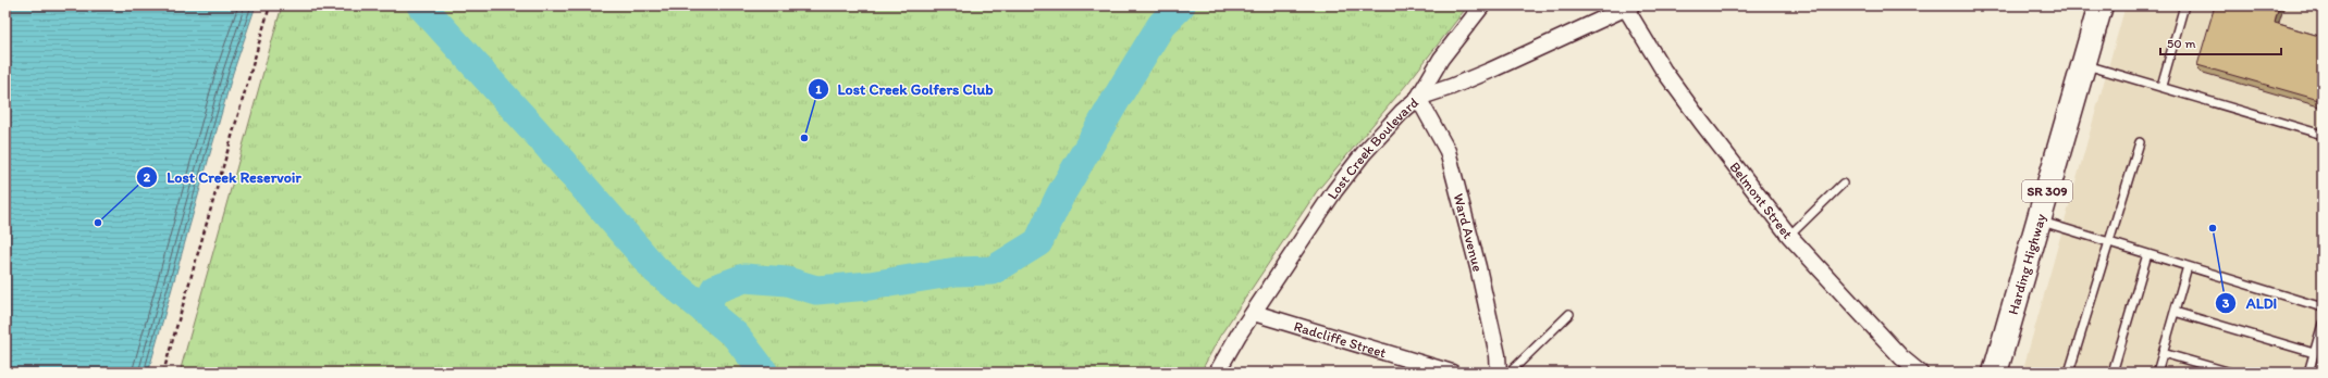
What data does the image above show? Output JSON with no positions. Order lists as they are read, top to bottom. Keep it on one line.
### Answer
{"streets":{"main road":["SR 309","Harding Highway"],"street":["Lost Creek Boulevard","Belmont Street","Ward Avenue","Radcliffe Street"]},"crossings":[["Lost Creek Boulevard","Belmont Street"],["Lost Creek Boulevard","Ward Avenue"],["Lost Creek Boulevard","Radcliffe Street"]],"places":["Lost Creek Golfers Club","Lost Creek Reservoir","ALDI"],"scale_bar":"50 m"}
